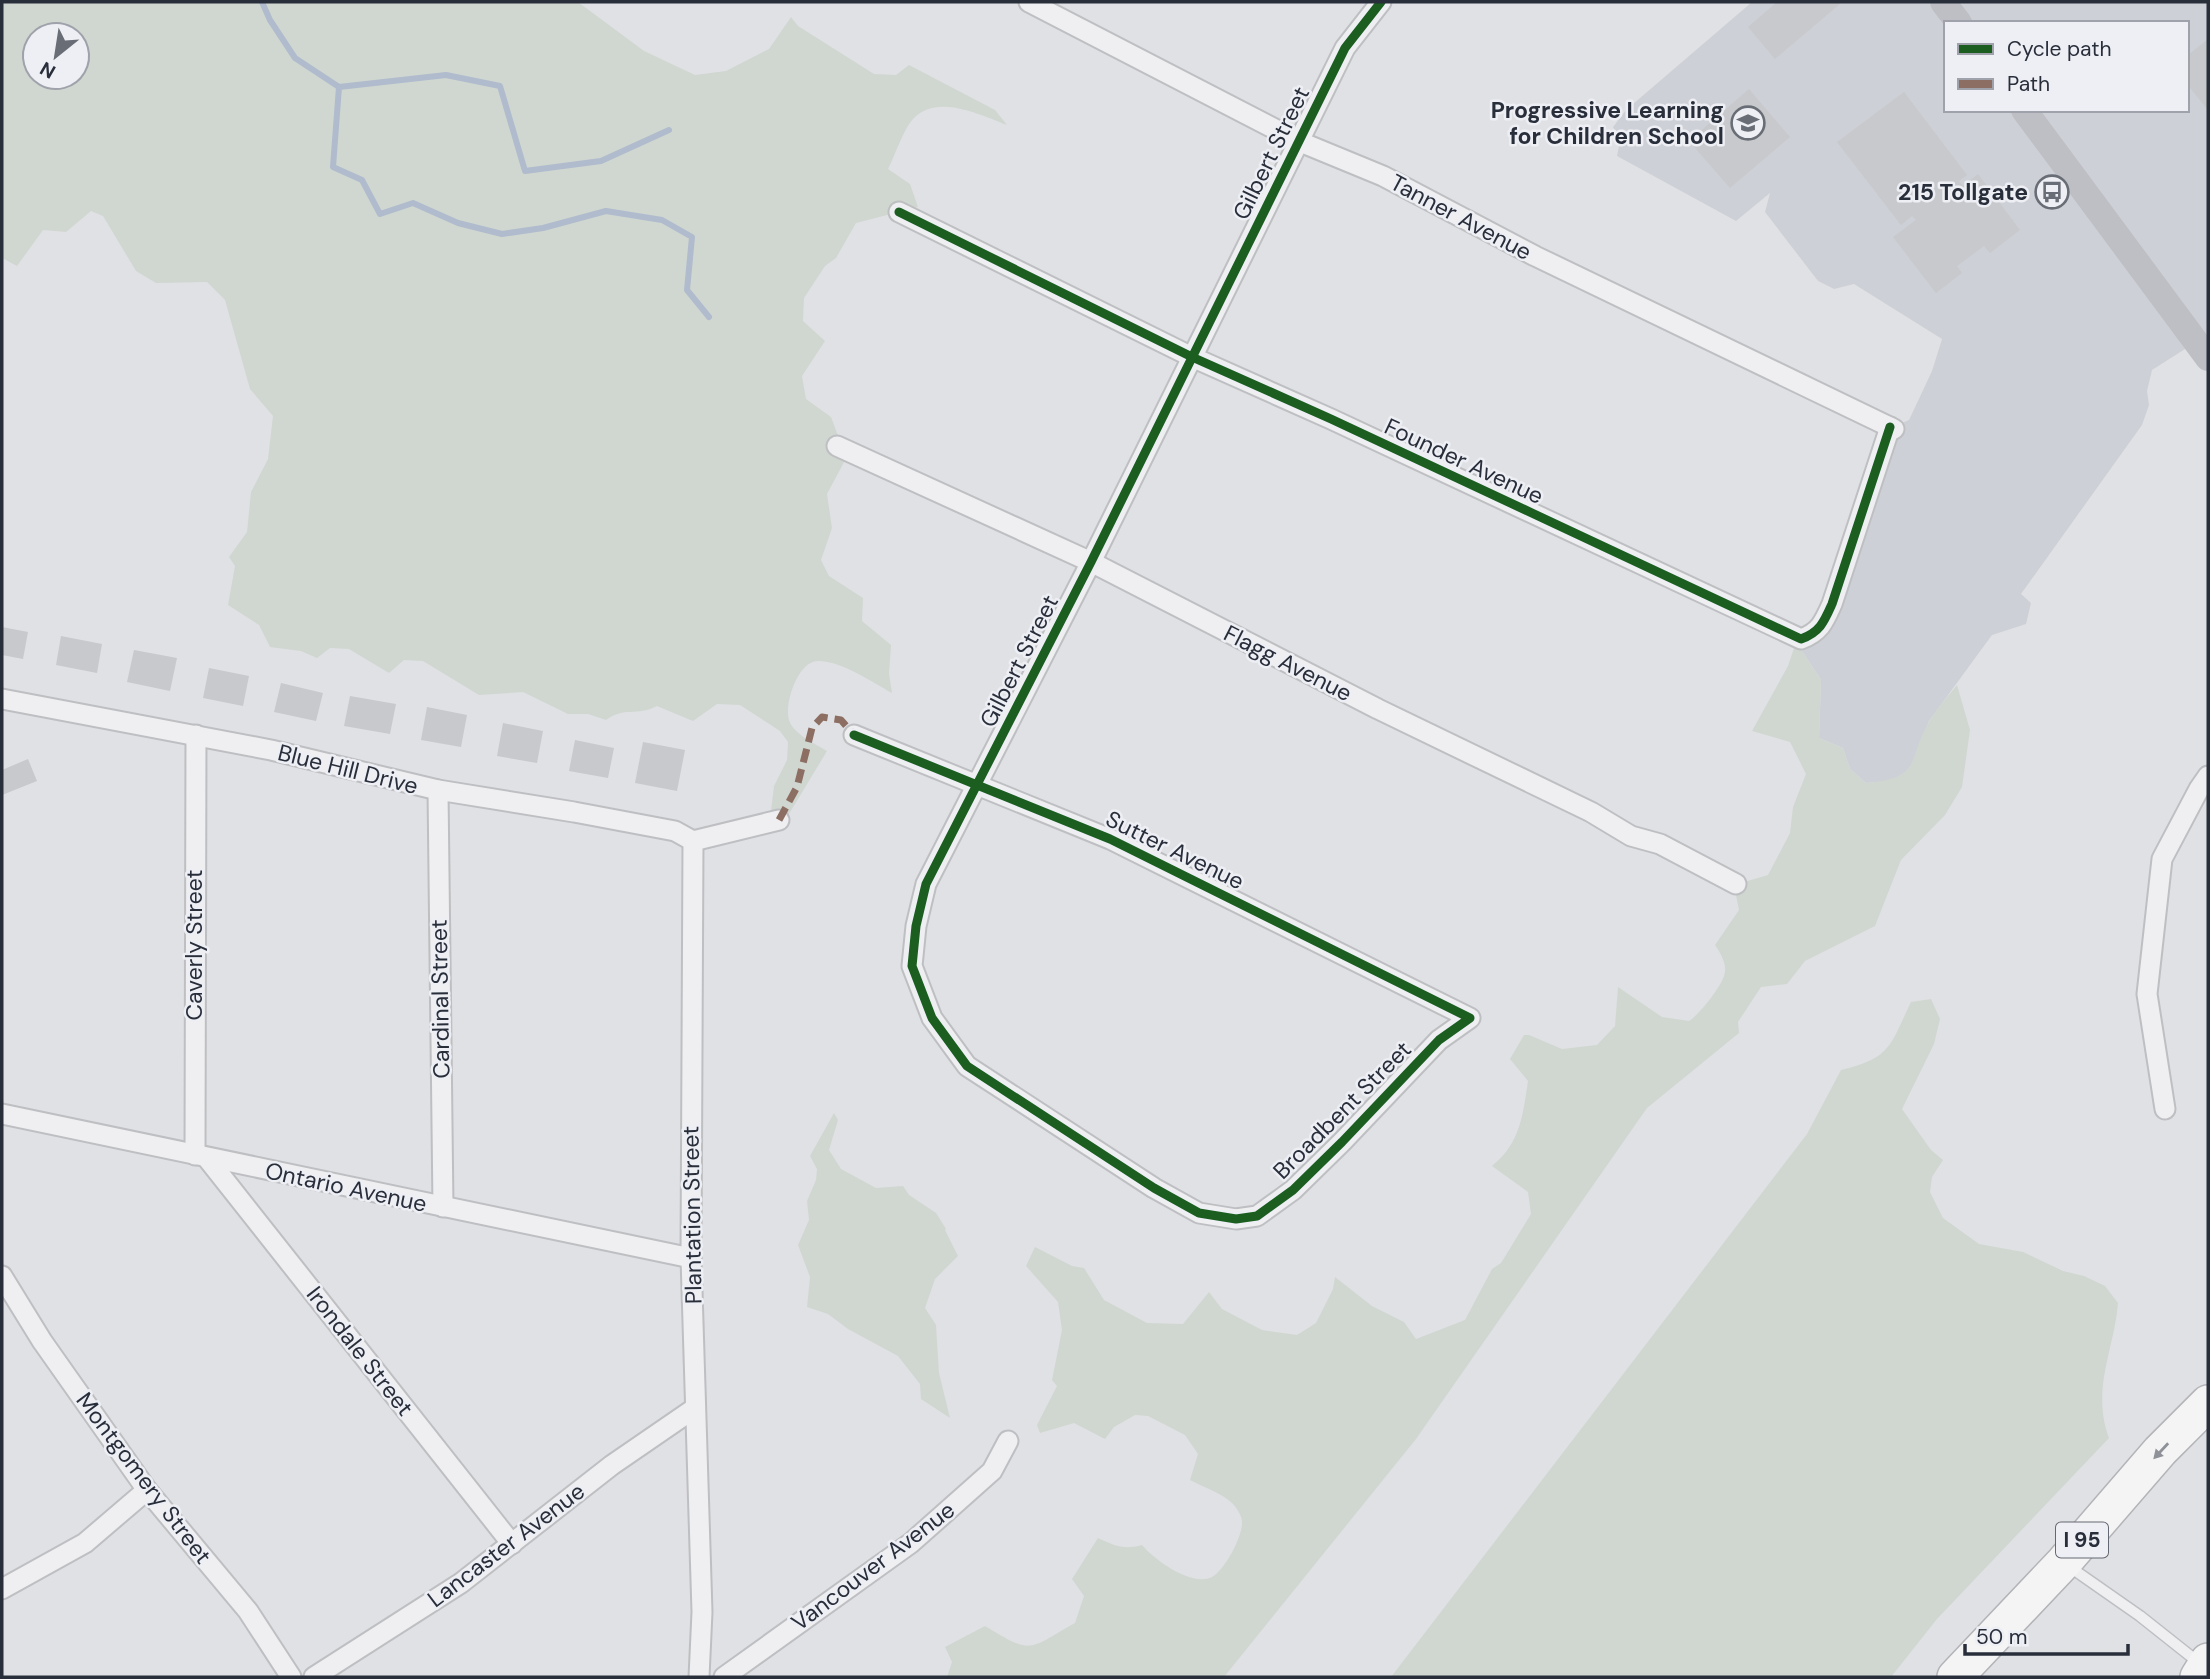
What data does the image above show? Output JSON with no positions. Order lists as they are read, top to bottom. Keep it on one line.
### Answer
{"streets":{"highway":["I 95"],"street":["Gilbert Street","Tanner Avenue","Founder Avenue","Flagg Avenue","Blue Hill Drive","Sutter Avenue","Caverly Street","Cardinal Street","Broadbent Street","Ontario Avenue","Plantation Street","Irondale Street","Montgomery Street","Lancaster Avenue","Vancouver Avenue"]},"crossings":[["Gilbert Street","Tanner Avenue"],["Gilbert Street","Founder Avenue"],["Gilbert Street","Flagg Avenue"],["Gilbert Street","Sutter Avenue"],["Gilbert Street","Broadbent Street"],["Tanner Avenue","Founder Avenue"],["Blue Hill Drive","Caverly Street"],["Blue Hill Drive","Cardinal Street"],["Blue Hill Drive","Plantation Street"],["Sutter Avenue","Broadbent Street"],["Caverly Street","Ontario Avenue"],["Caverly Street","Irondale Street"],["Cardinal Street","Ontario Avenue"],["Ontario Avenue","Plantation Street"],["Ontario Avenue","Irondale Street"],["Plantation Street","Lancaster Avenue"],["Irondale Street","Lancaster Avenue"]],"places":{"school or university":["Progressive Learning for Children School"],"bus stop":["215 Tollgate"]},"legend":["Cycle path","Path"],"scale_bar":"50 m","north":"bottom left"}
